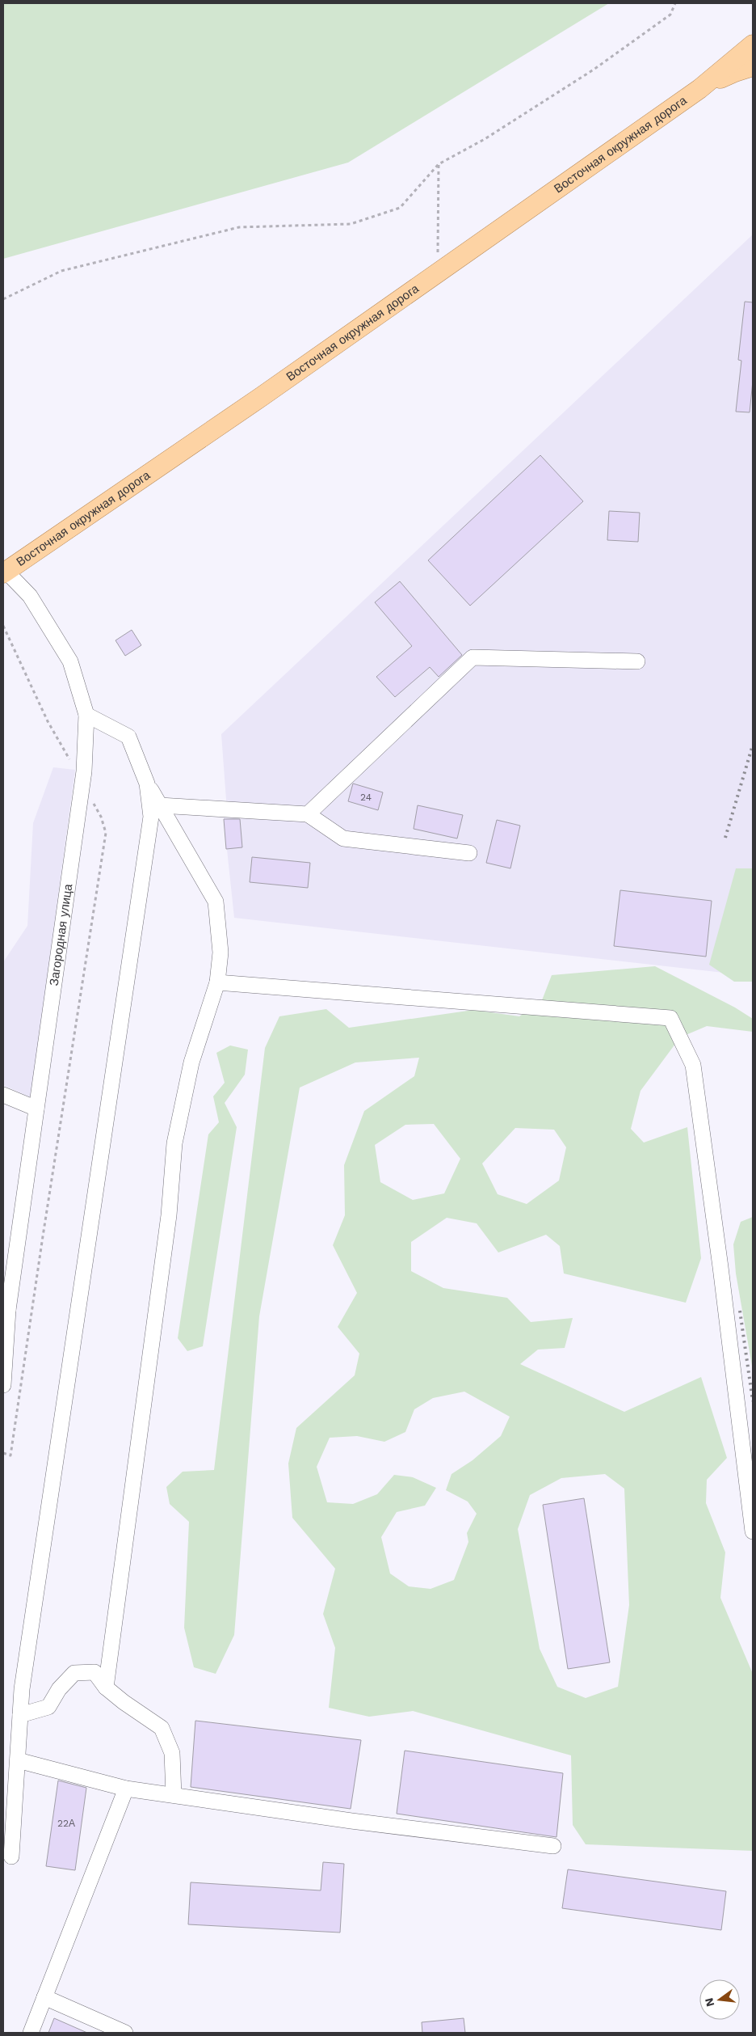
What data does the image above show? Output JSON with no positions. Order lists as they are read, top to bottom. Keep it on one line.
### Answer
{"streets":{"main road":["Восточная окружная дорога"],"street":["Загородная улица"]},"crossings":[["Восточная окружная дорога","Загородная улица"]],"house_numbers":["24","22А"],"north":"left"}
